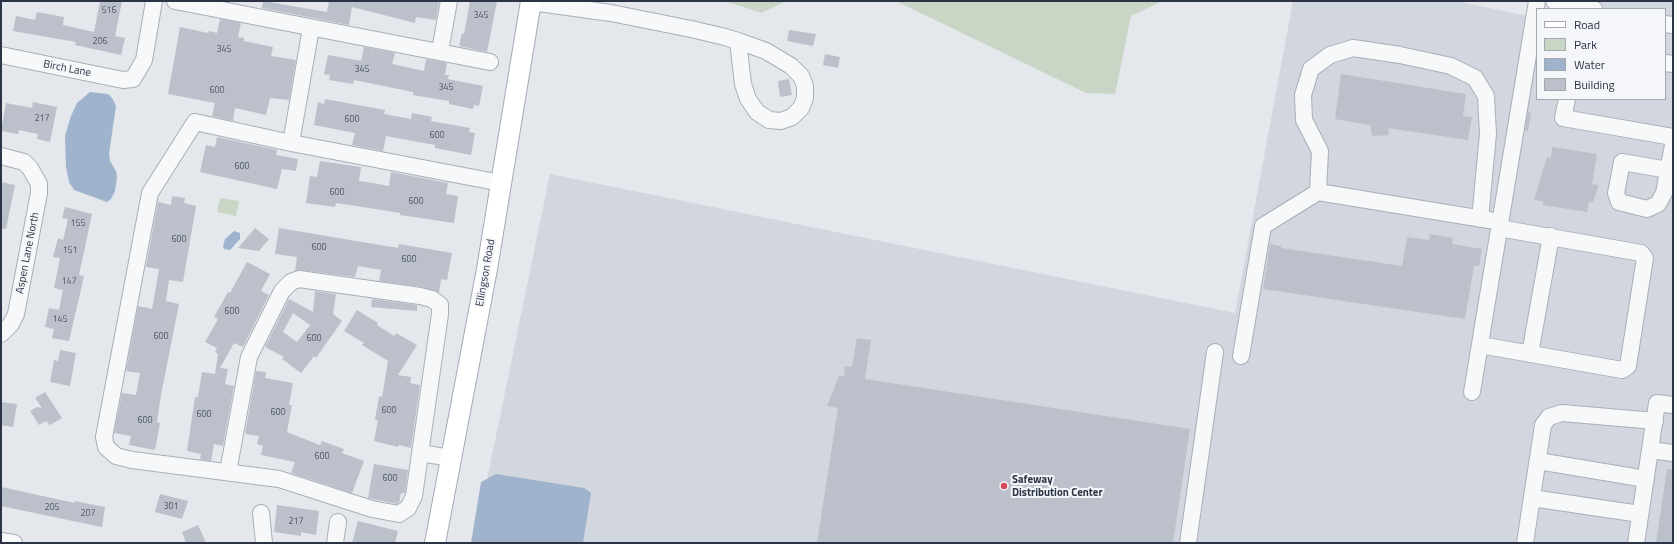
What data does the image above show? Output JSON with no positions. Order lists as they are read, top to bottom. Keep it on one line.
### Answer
{"streets":{"main road":["Ellingson Road"],"street":["Birch Lane","Aspen Lane North"]},"places":["Safeway Distribution Center"],"house_numbers":["516","345","206","345","345","345","600","217","600","600","600","600","600","155","600","600","151","600","147","600","145","600","600","600","600","600","600","600","600","301","205","207","217"],"legend":["Road","Park","Water","Building"]}
